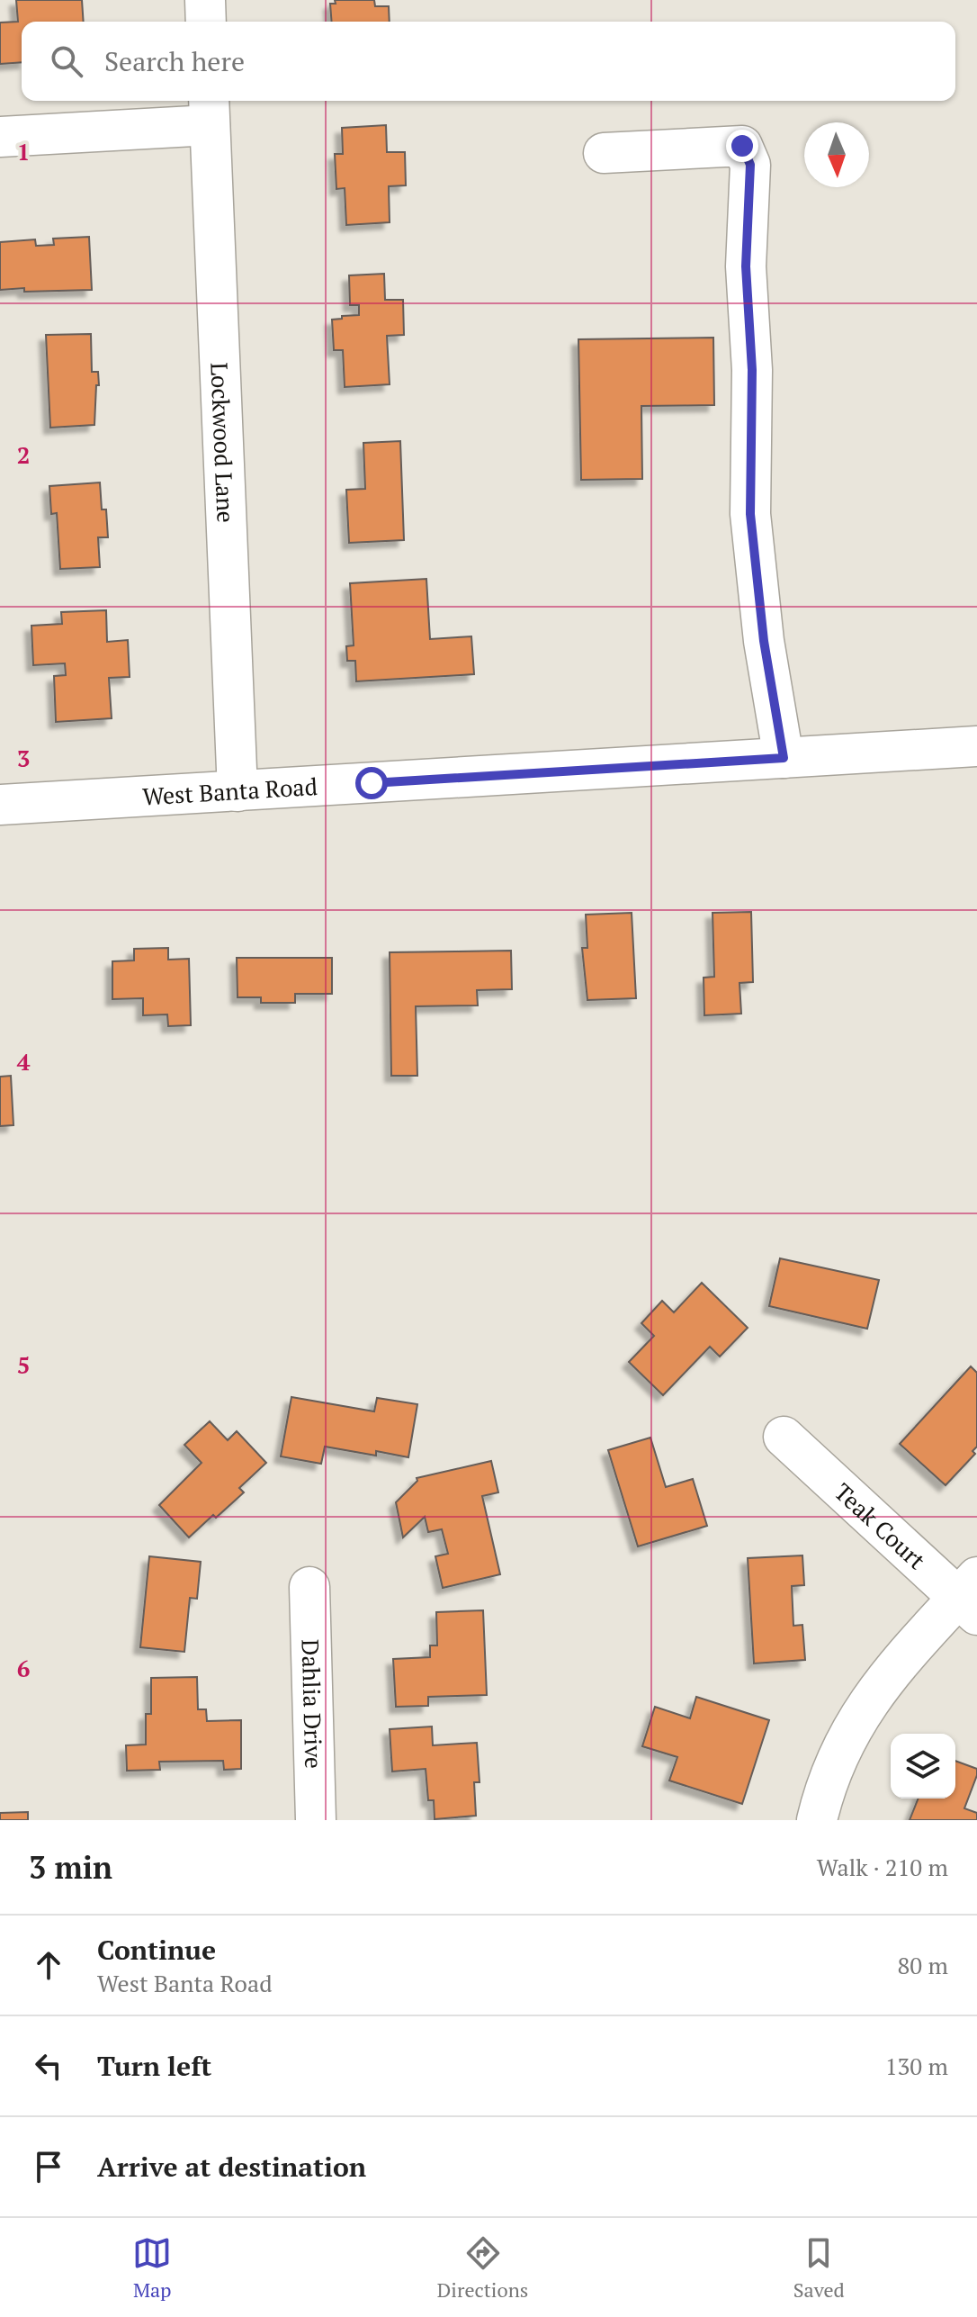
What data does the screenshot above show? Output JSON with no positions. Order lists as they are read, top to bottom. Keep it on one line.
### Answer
{"streets":{"street":["Lockwood Lane","West Banta Road","Teak Court","Dahlia Drive"]},"crossings":[["Lockwood Lane","West Banta Road"]],"north":"bottom","page":{"search":"Search here","heading":["3 min","Walk · 210 m"],"list":[["Continue","West Banta Road","80 m"],["Turn left","130 m"],"Arrive at destination"],"nav":["Map","Directions","Saved"]},"grid":{"rows":["1","2","3","4","5","6"]}}
